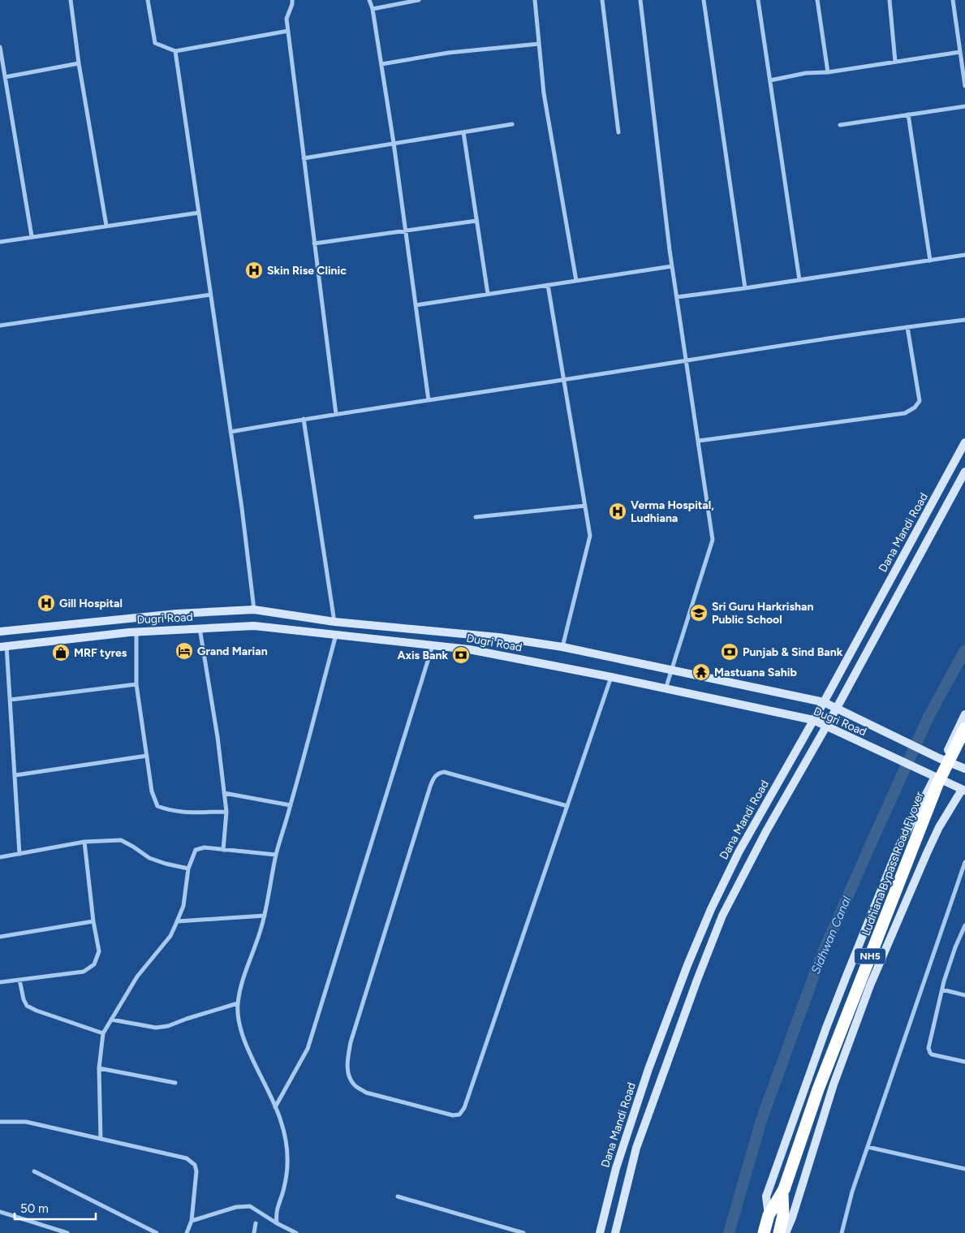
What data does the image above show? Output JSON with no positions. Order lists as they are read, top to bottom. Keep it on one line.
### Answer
{"streets":{"highway":["Ludhiana Bypass Road Flyover","NH5"],"street":["Dana Mandi Road","Dugri Road"]},"crossings":[["Dana Mandi Road","Dugri Road"],["Ludhiana Bypass Road Flyover","NH5"]],"water":["Sidhwan Canal"],"places":{"hospital":["Skin Rise Clinic","Verma Hospital, Ludhiana","Gill Hospital"],"school or university":["Sri Guru Harkrishan Public School"],"hotel":["Grand Marian"],"bank":["Punjab & Sind Bank","Axis Bank"],"shop":["MRF tyres"],"temple":["Mastuana Sahib"]},"scale_bar":"50 m"}
